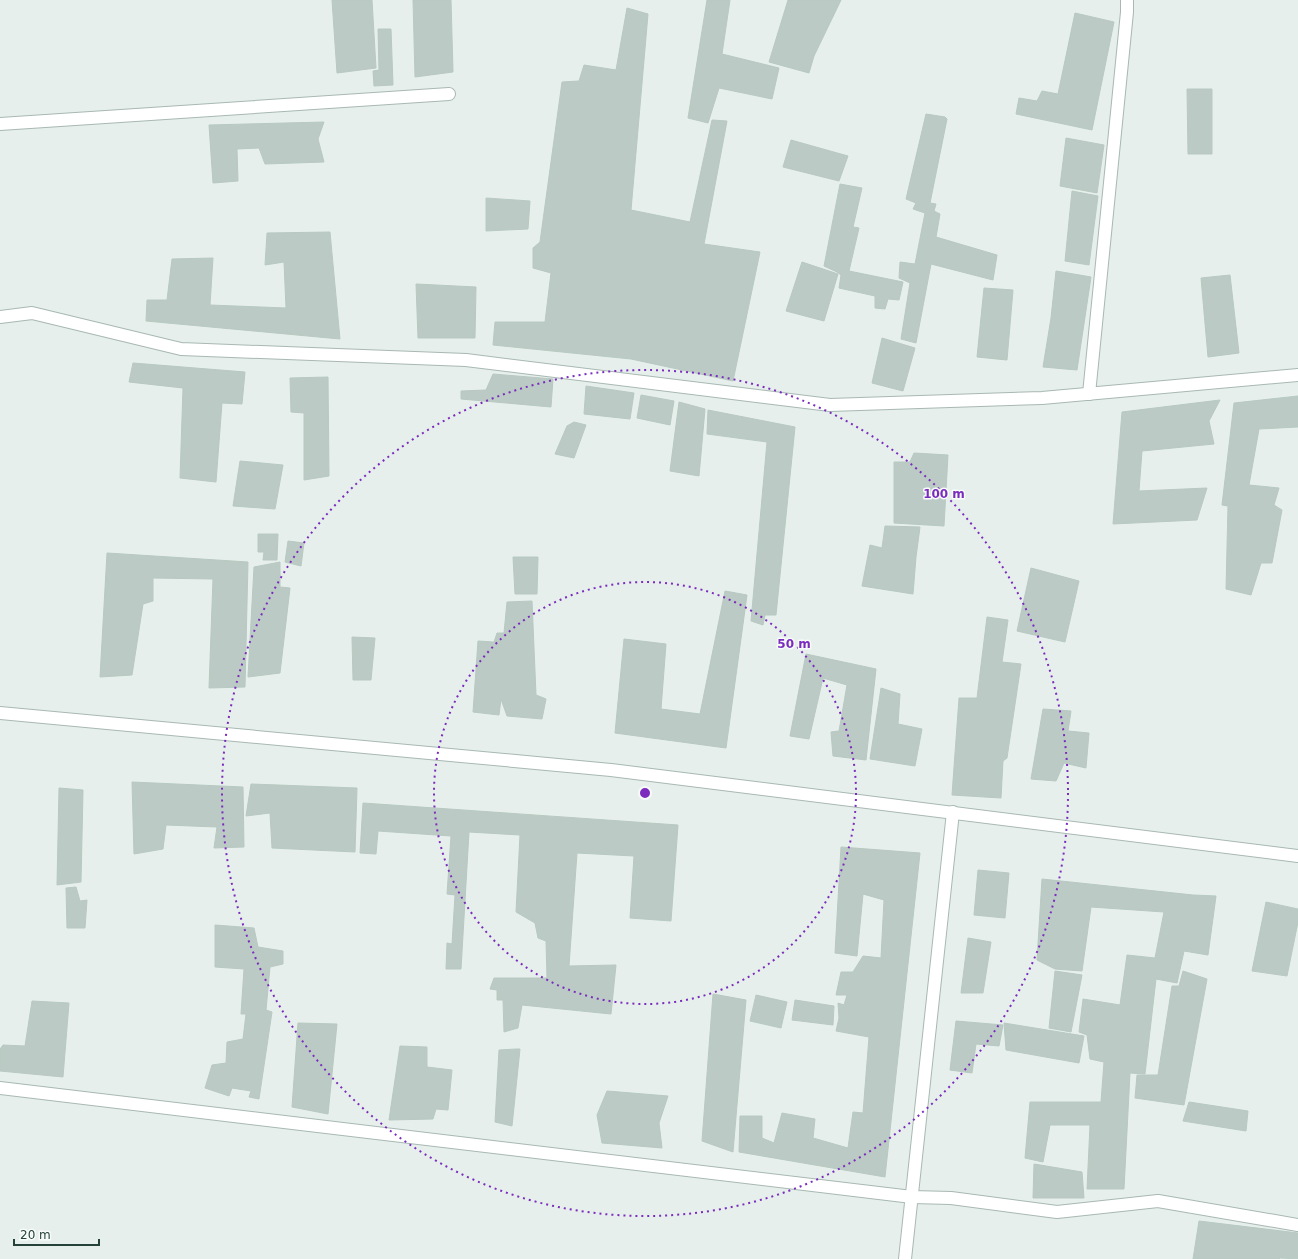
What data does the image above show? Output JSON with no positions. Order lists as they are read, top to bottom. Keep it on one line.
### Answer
{"scale_bar":"20 m","rings":["100 m","50 m"]}
